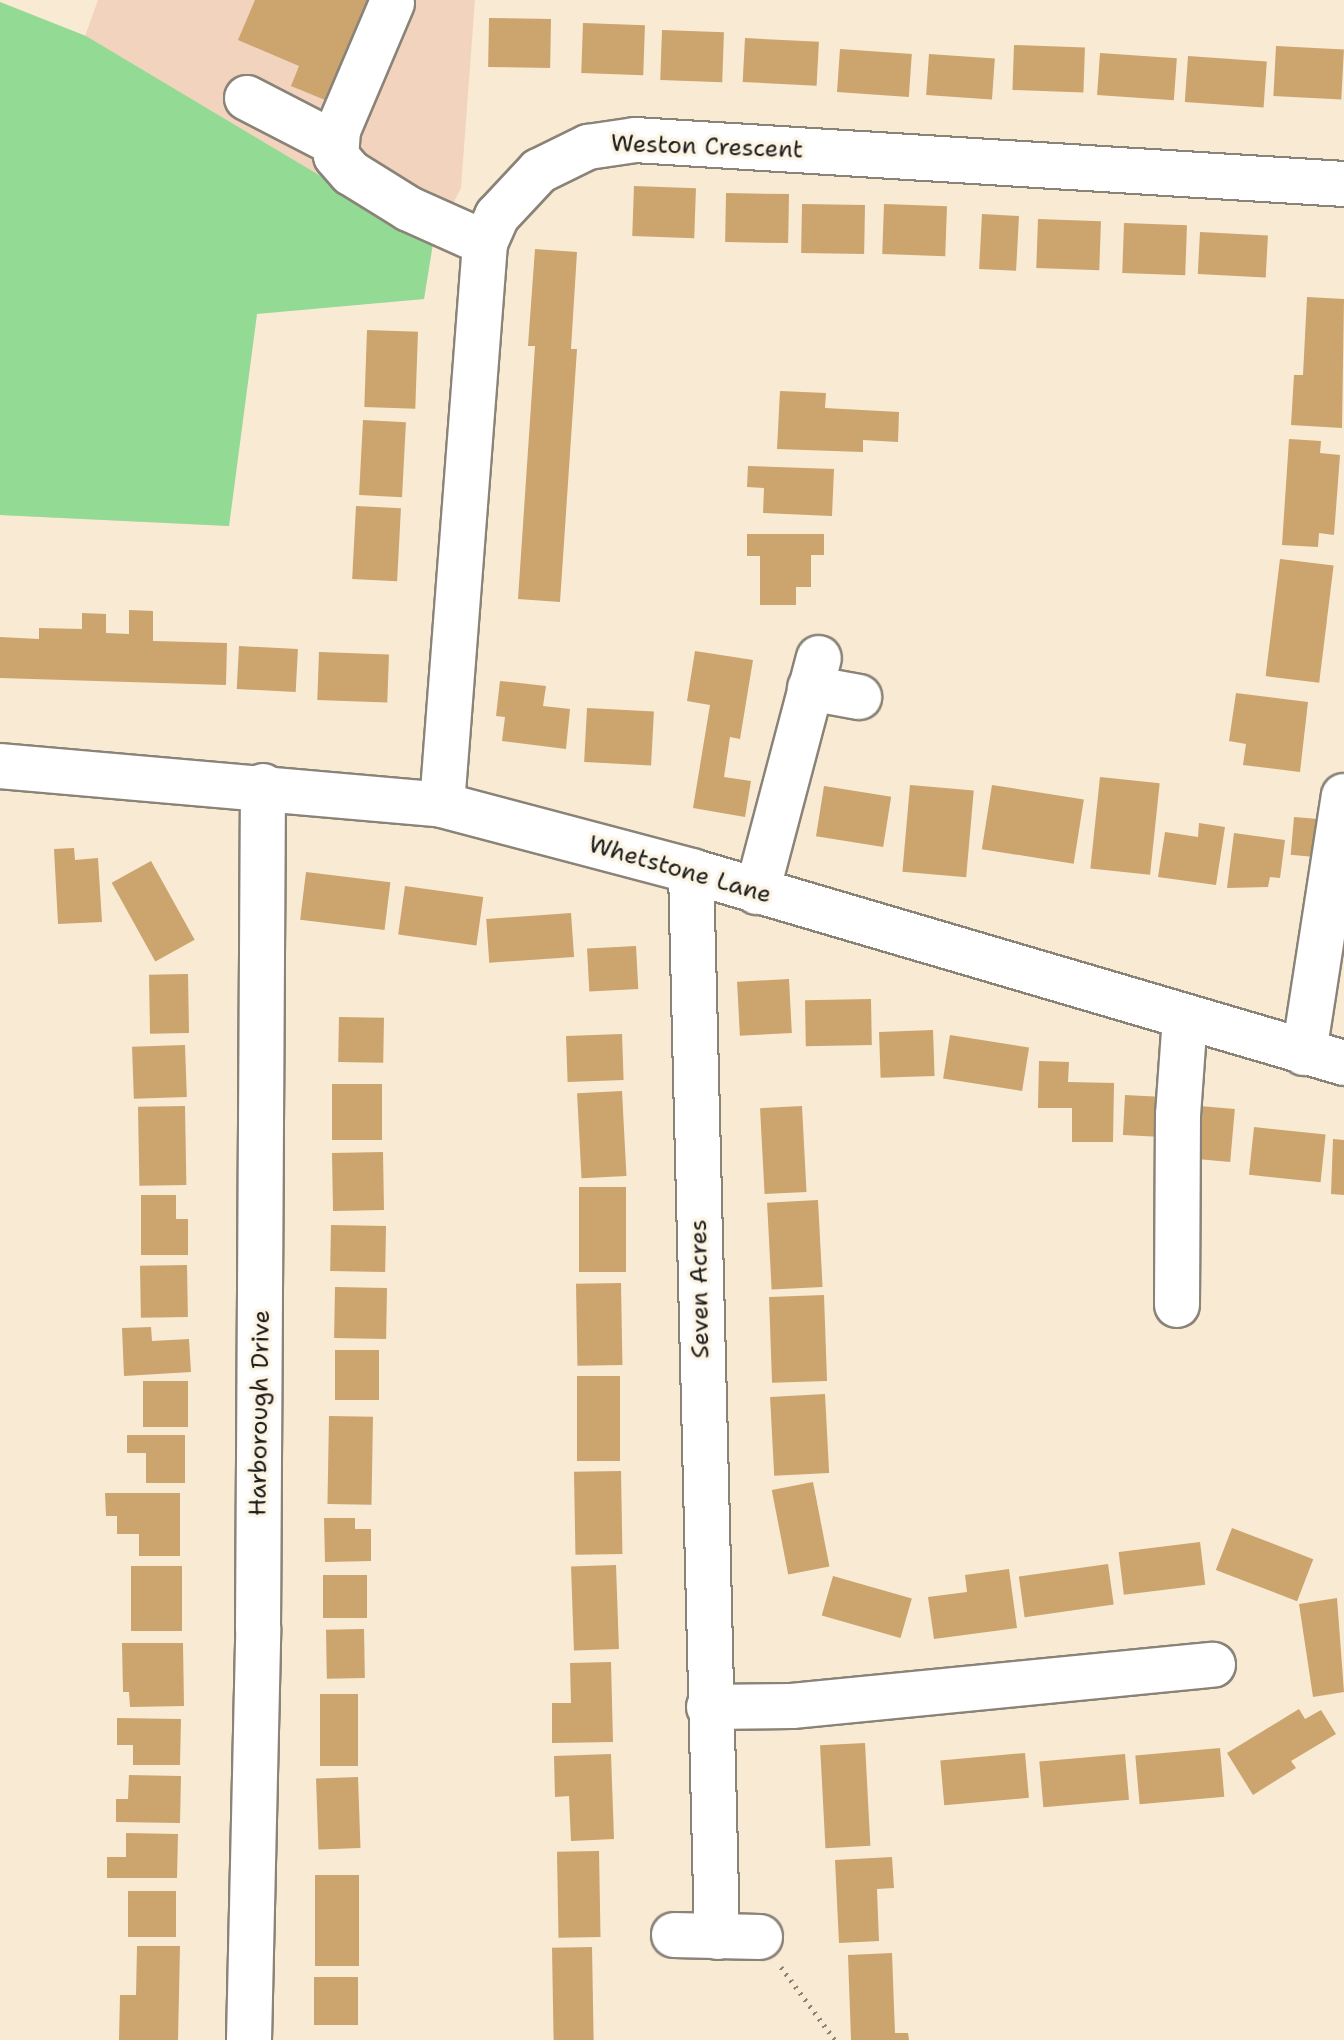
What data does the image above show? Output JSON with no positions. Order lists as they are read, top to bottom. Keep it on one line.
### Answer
{"streets":{"street":["Weston Crescent","Whetstone Lane","Seven Acres","Harborough Drive"]},"crossings":[["Weston Crescent","Whetstone Lane"],["Whetstone Lane","Seven Acres"],["Whetstone Lane","Harborough Drive"]]}
